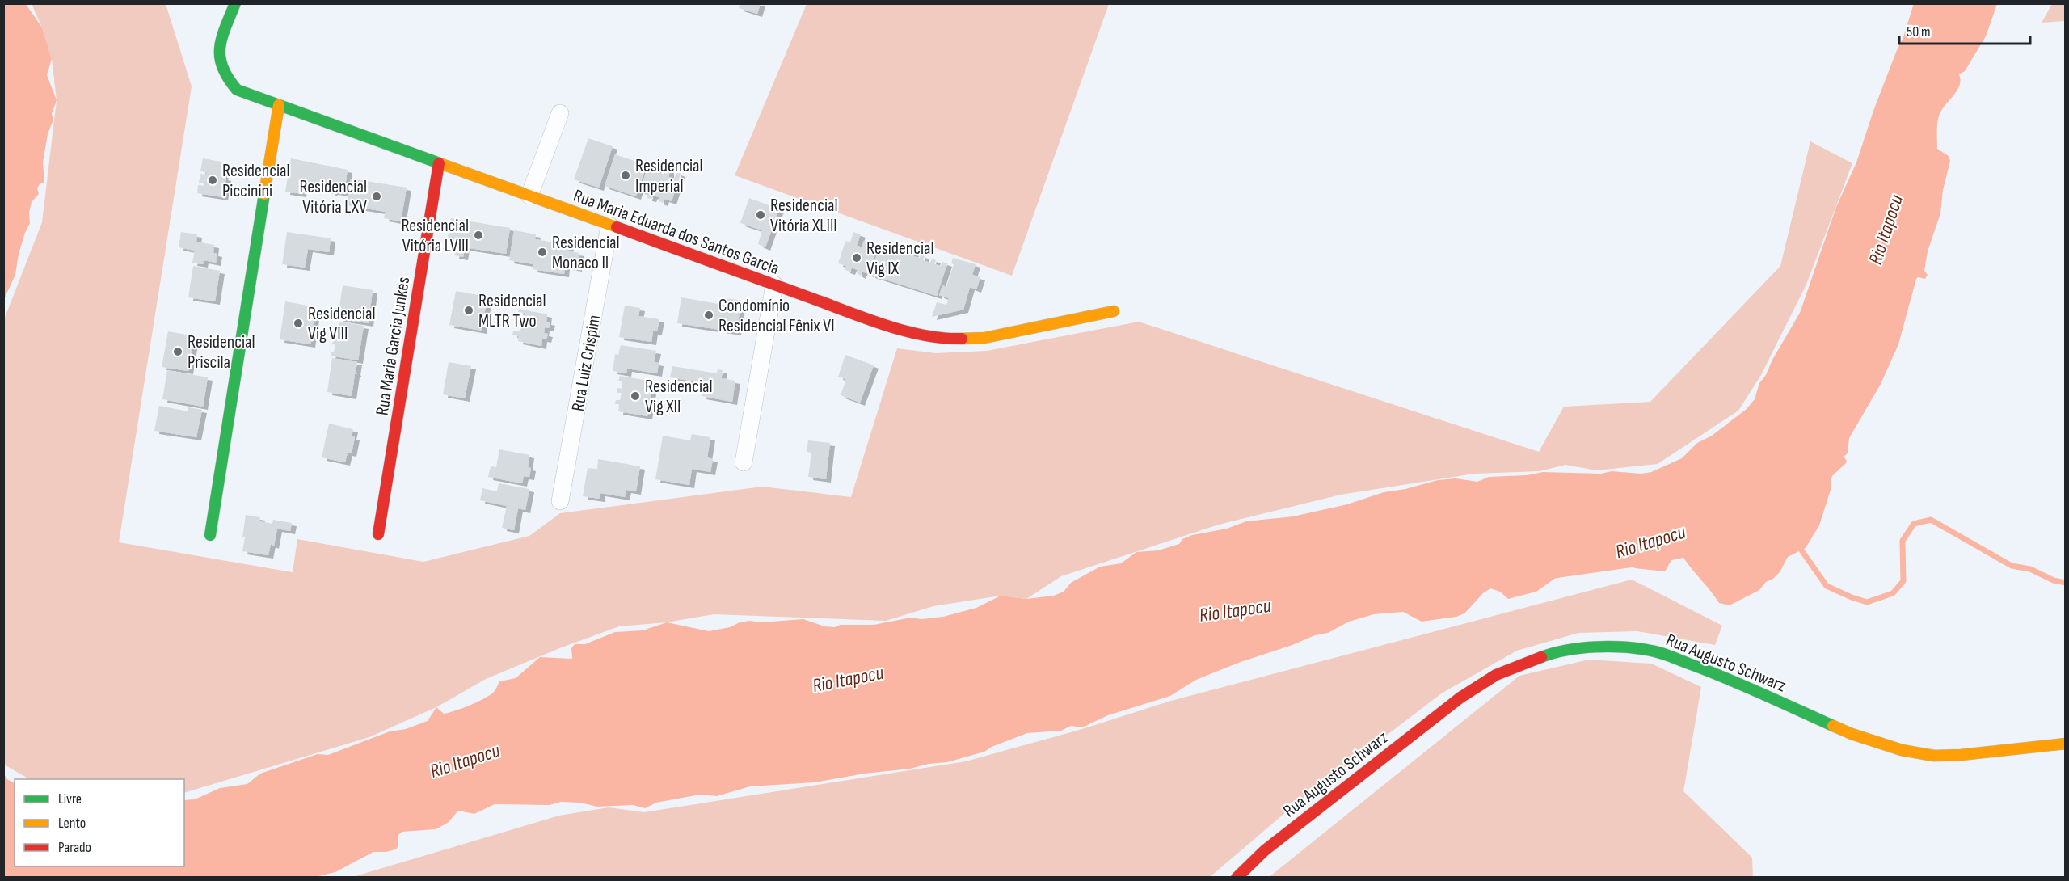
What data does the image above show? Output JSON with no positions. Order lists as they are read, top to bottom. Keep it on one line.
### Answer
{"streets":{"street":["Rua Maria Eduarda dos Santos Garcia","Rua Maria Garcia Junkes","Rua Luiz Crispim","Rua Augusto Schwarz"]},"crossings":[["Rua Maria Eduarda dos Santos Garcia","Rua Maria Garcia Junkes"],["Rua Maria Eduarda dos Santos Garcia","Rua Luiz Crispim"]],"water":["Rio Itapocu"],"places":["Residencial Imperial","Residencial Piccinini","Residencial Vitória LXV","Residencial Vitória XLIII","Residencial Vitória LVIII","Residencial Monaco II","Residencial Vig IX","Residencial MLTR Two","Condomínio Residencial Fênix VI","Residencial Vig VIII","Residencial Priscila","Residencial Vig XII"],"legend":["Livre","Lento","Parado"],"scale_bar":"50 m"}
